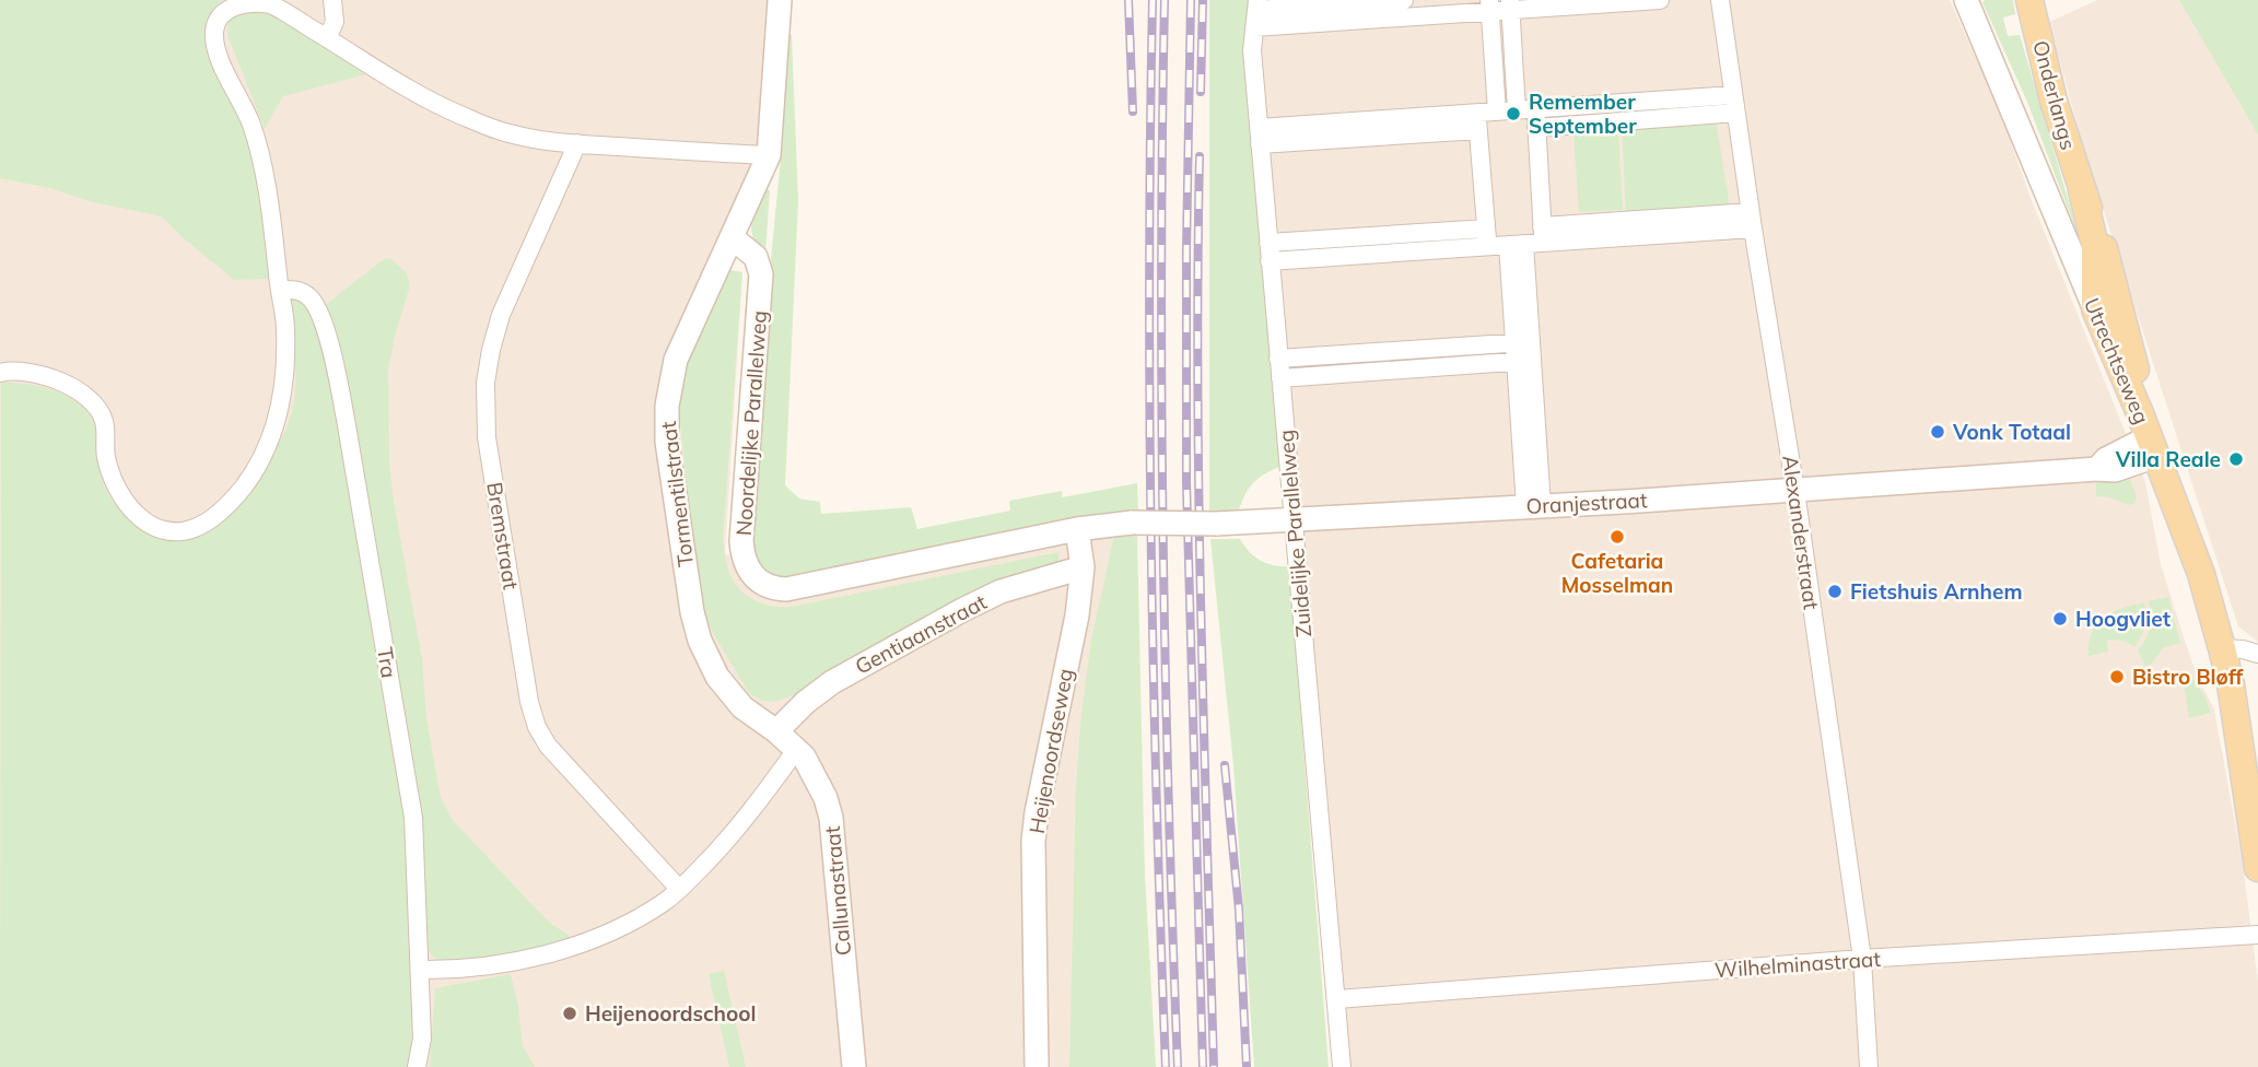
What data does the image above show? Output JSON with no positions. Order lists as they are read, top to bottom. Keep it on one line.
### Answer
{"streets":{"main road":["Onderlangs","Utrechtseweg"],"street":["Noordelijke Parallelweg","Tormentilstraat","Oranjestraat","Alexanderstraat","Zuidelijke Parallelweg","Bremstraat","Gentiaanstraat","Tra","Heijenoordseweg","Callunastraat","Wilhelminastraat"]},"crossings":[["Onderlangs","Utrechtseweg"],["Onderlangs","Oranjestraat"],["Utrechtseweg","Oranjestraat"],["Noordelijke Parallelweg","Tormentilstraat"],["Noordelijke Parallelweg","Oranjestraat"],["Noordelijke Parallelweg","Heijenoordseweg"],["Tormentilstraat","Gentiaanstraat"],["Tormentilstraat","Callunastraat"],["Oranjestraat","Alexanderstraat"],["Oranjestraat","Zuidelijke Parallelweg"],["Oranjestraat","Heijenoordseweg"],["Alexanderstraat","Wilhelminastraat"],["Zuidelijke Parallelweg","Wilhelminastraat"],["Gentiaanstraat","Heijenoordseweg"],["Gentiaanstraat","Callunastraat"]],"places":["Remember September","Vonk Totaal","Villa Reale","Cafetaria Mosselman","Fietshuis Arnhem","Hoogvliet","Bistro Bløff","Heijenoordschool"]}
